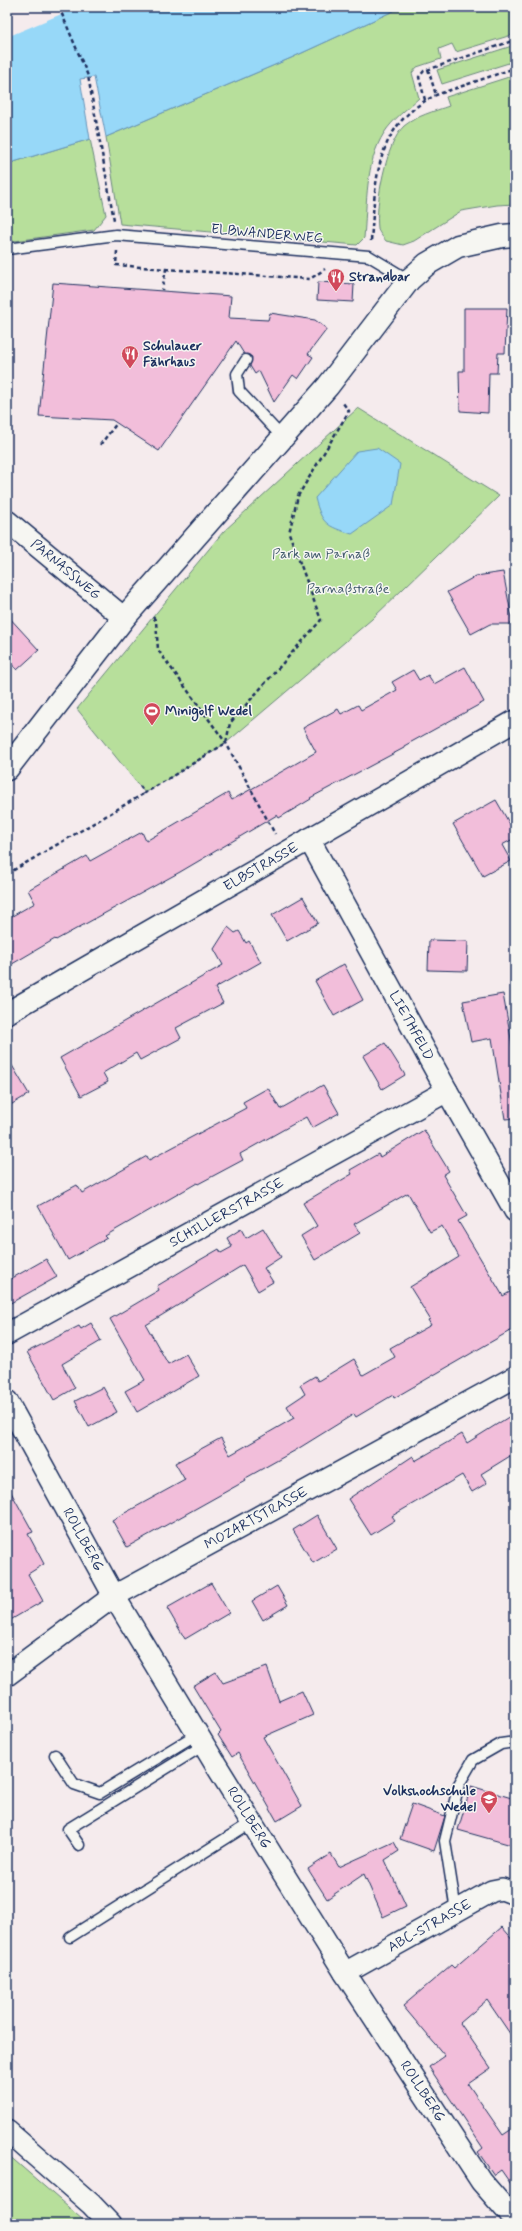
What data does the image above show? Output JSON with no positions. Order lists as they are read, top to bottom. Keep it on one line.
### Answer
{"streets":{"street":["PARNASSWEG","ELBSTRASSE","LIETHFELD","SCHILLERSTRASSE","MOZARTSTRASSE","ROLLBERG","ABC-STRASSE"],"lane":["ELBWANDERWEG"]},"crossings":[["ELBSTRASSE","LIETHFELD"],["LIETHFELD","SCHILLERSTRASSE"],["MOZARTSTRASSE","ROLLBERG"],["ROLLBERG","ABC-STRASSE"]],"parks":["Park am Parnaß","Parnaßstraße"],"places":{"restaurant":["Strandbar","Schulauer Fährhaus"],"sports":["Minigolf Wedel"],"school or university":["Volkshochschule Wedel"]}}
